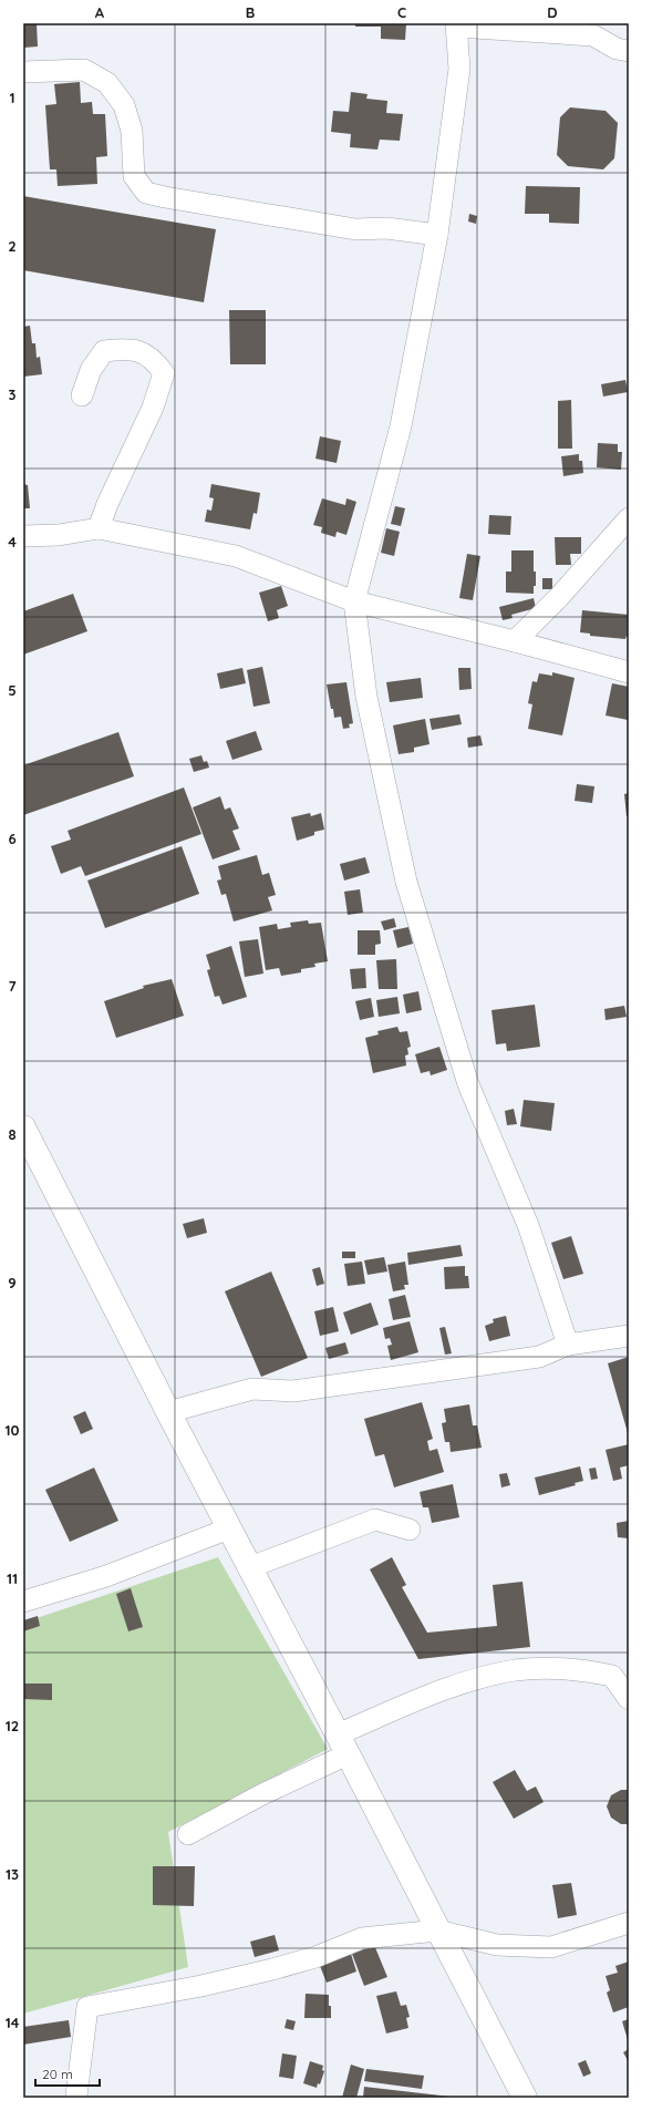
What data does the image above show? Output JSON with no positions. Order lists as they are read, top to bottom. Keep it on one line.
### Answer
{"scale_bar":"20 m","grid":{"columns":["A","B","C","D"],"rows":["1","2","3","4","5","6","7","8","9","10","11","12","13","14"]}}
